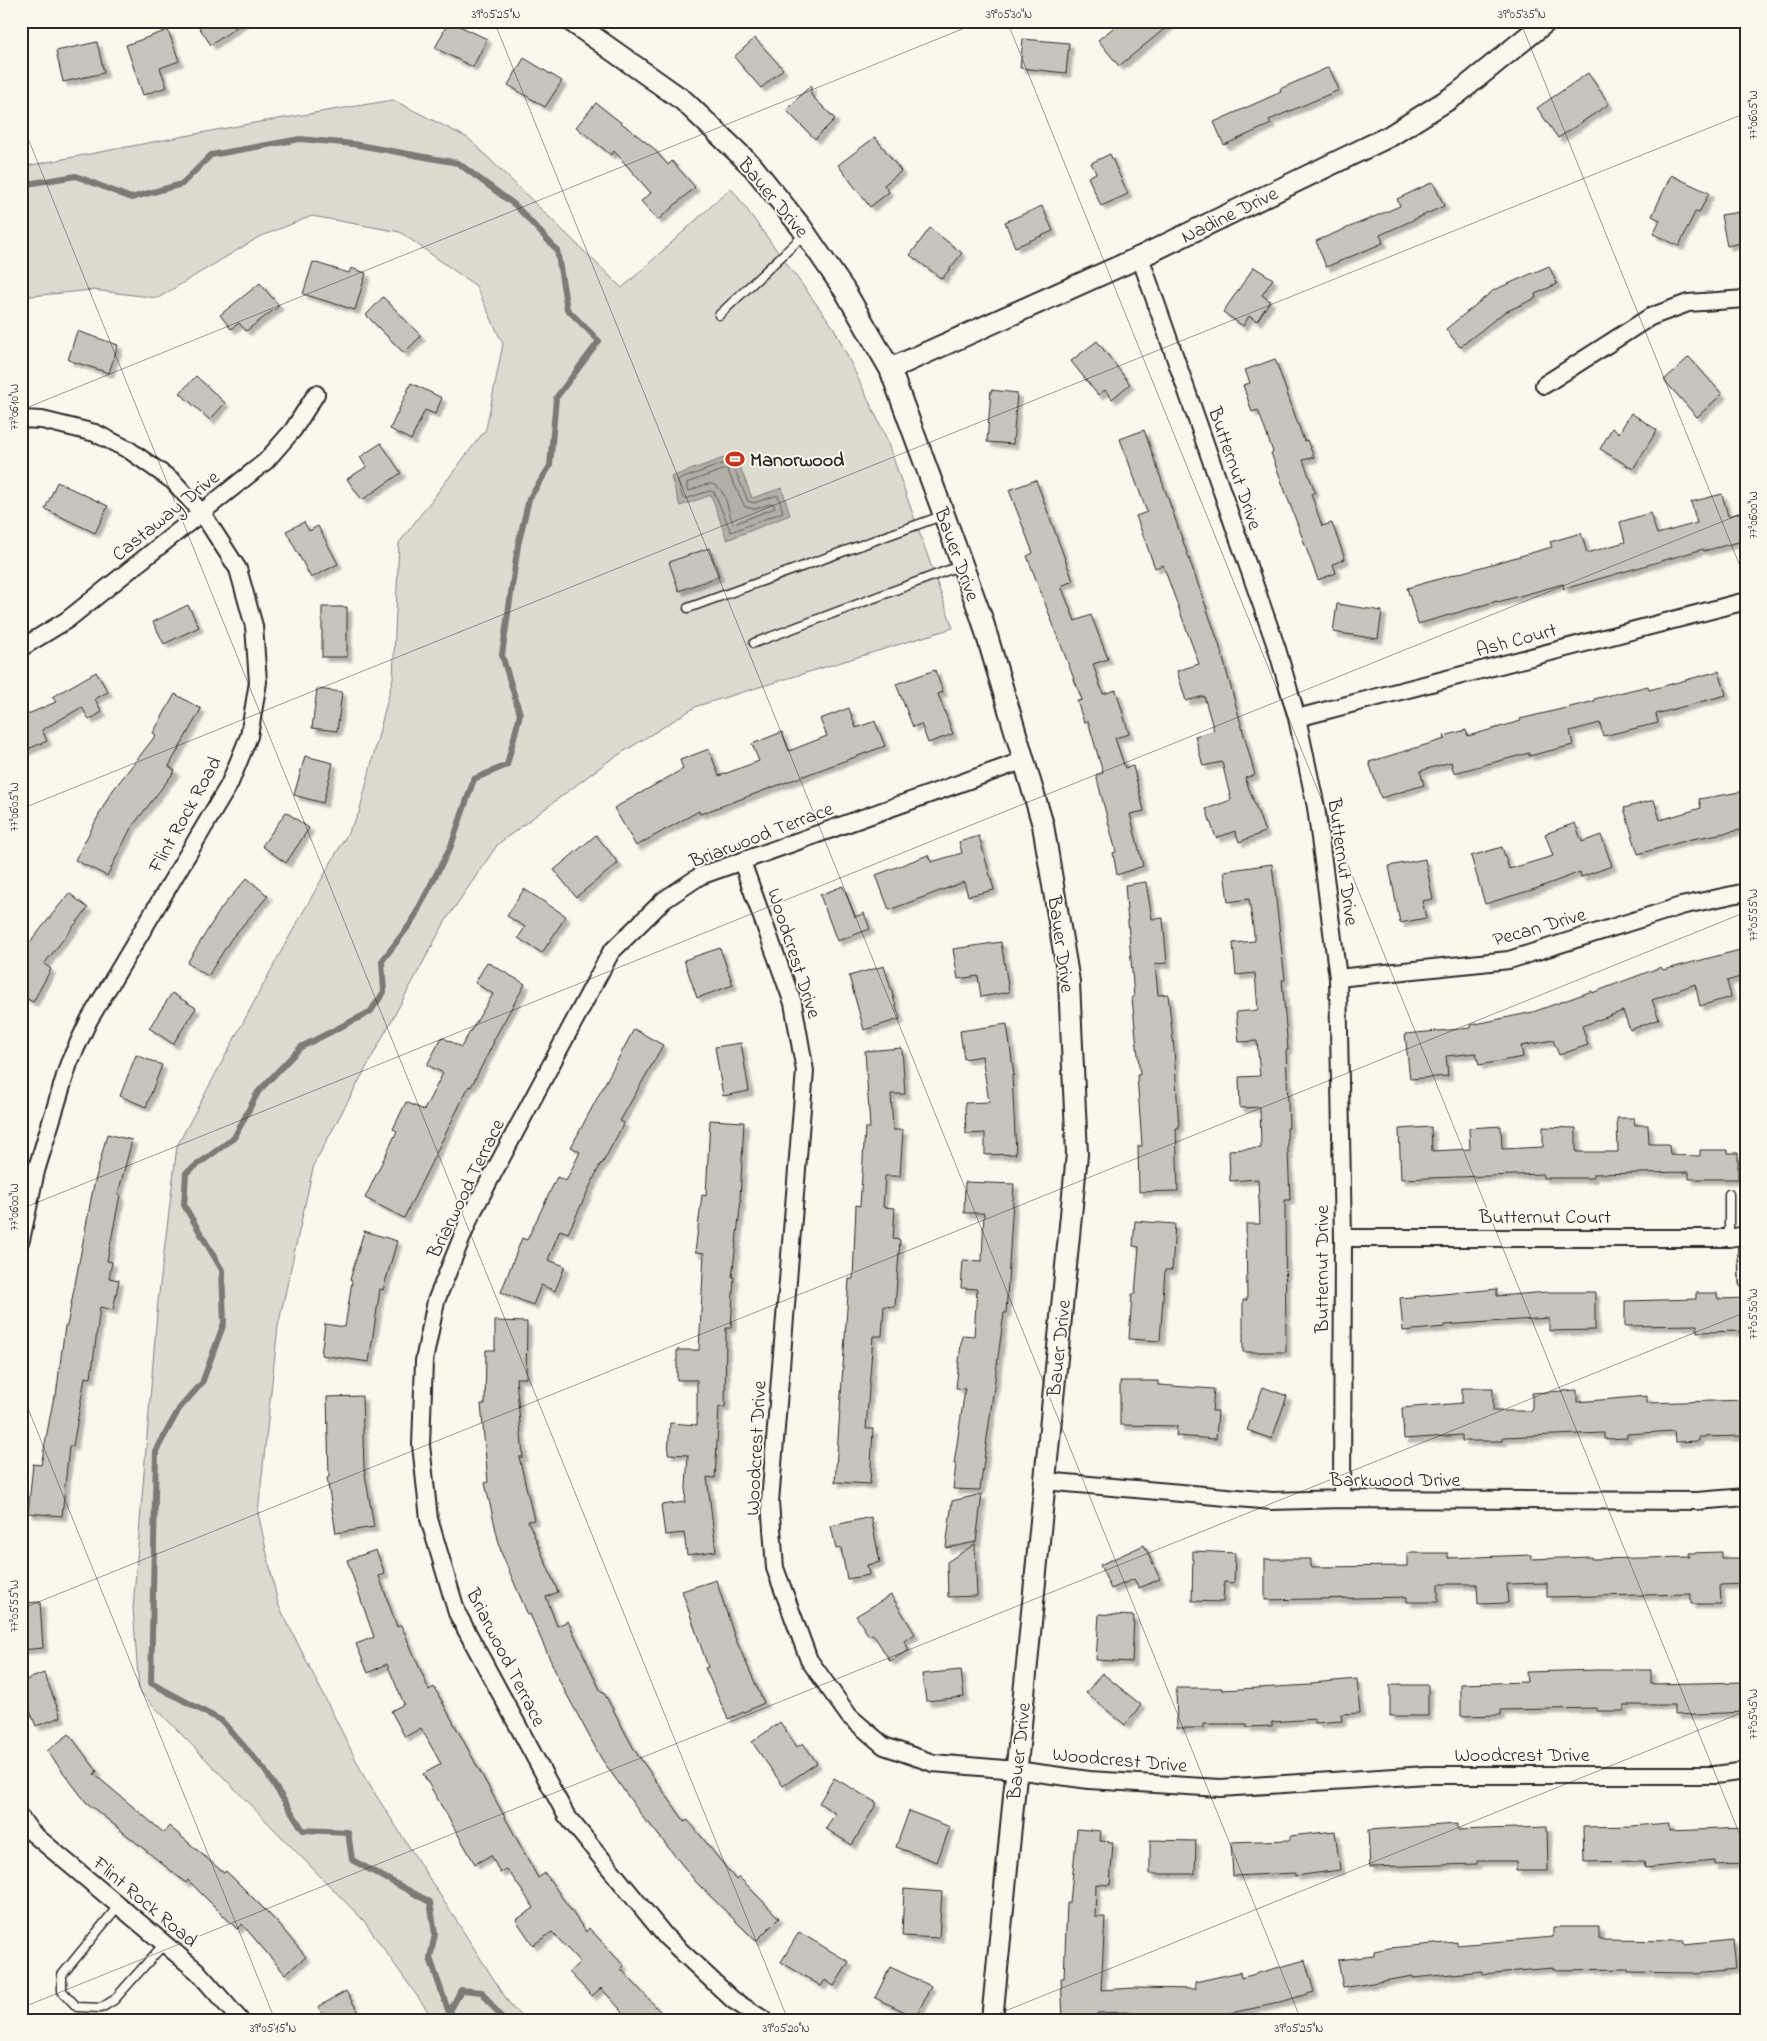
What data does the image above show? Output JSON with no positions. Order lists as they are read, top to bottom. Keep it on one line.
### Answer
{"streets":{"street":["Bauer Drive","Nadine Drive","Butternut Drive","Castaway Drive","Ash Court","Flint Rock Road","Briarwood Terrace","Pecan Drive","Woodcrest Drive","Butternut Court","Barkwood Drive"]},"crossings":[["Bauer Drive","Nadine Drive"],["Bauer Drive","Briarwood Terrace"],["Bauer Drive","Woodcrest Drive"],["Bauer Drive","Barkwood Drive"],["Nadine Drive","Butternut Drive"],["Butternut Drive","Ash Court"],["Butternut Drive","Pecan Drive"],["Butternut Drive","Butternut Court"],["Butternut Drive","Barkwood Drive"],["Castaway Drive","Flint Rock Road"],["Briarwood Terrace","Woodcrest Drive"]],"places":{"sports":["Manorwood"]},"coordinates":["39°05'25\"N","39°05'30\"N","39°05'35\"N","77°06'05\"W","77°06'10\"W","77°06'00\"W","77°05'55\"W","77°05'50\"W","77°05'45\"W","39°05'15\"N","39°05'20\"N"]}
